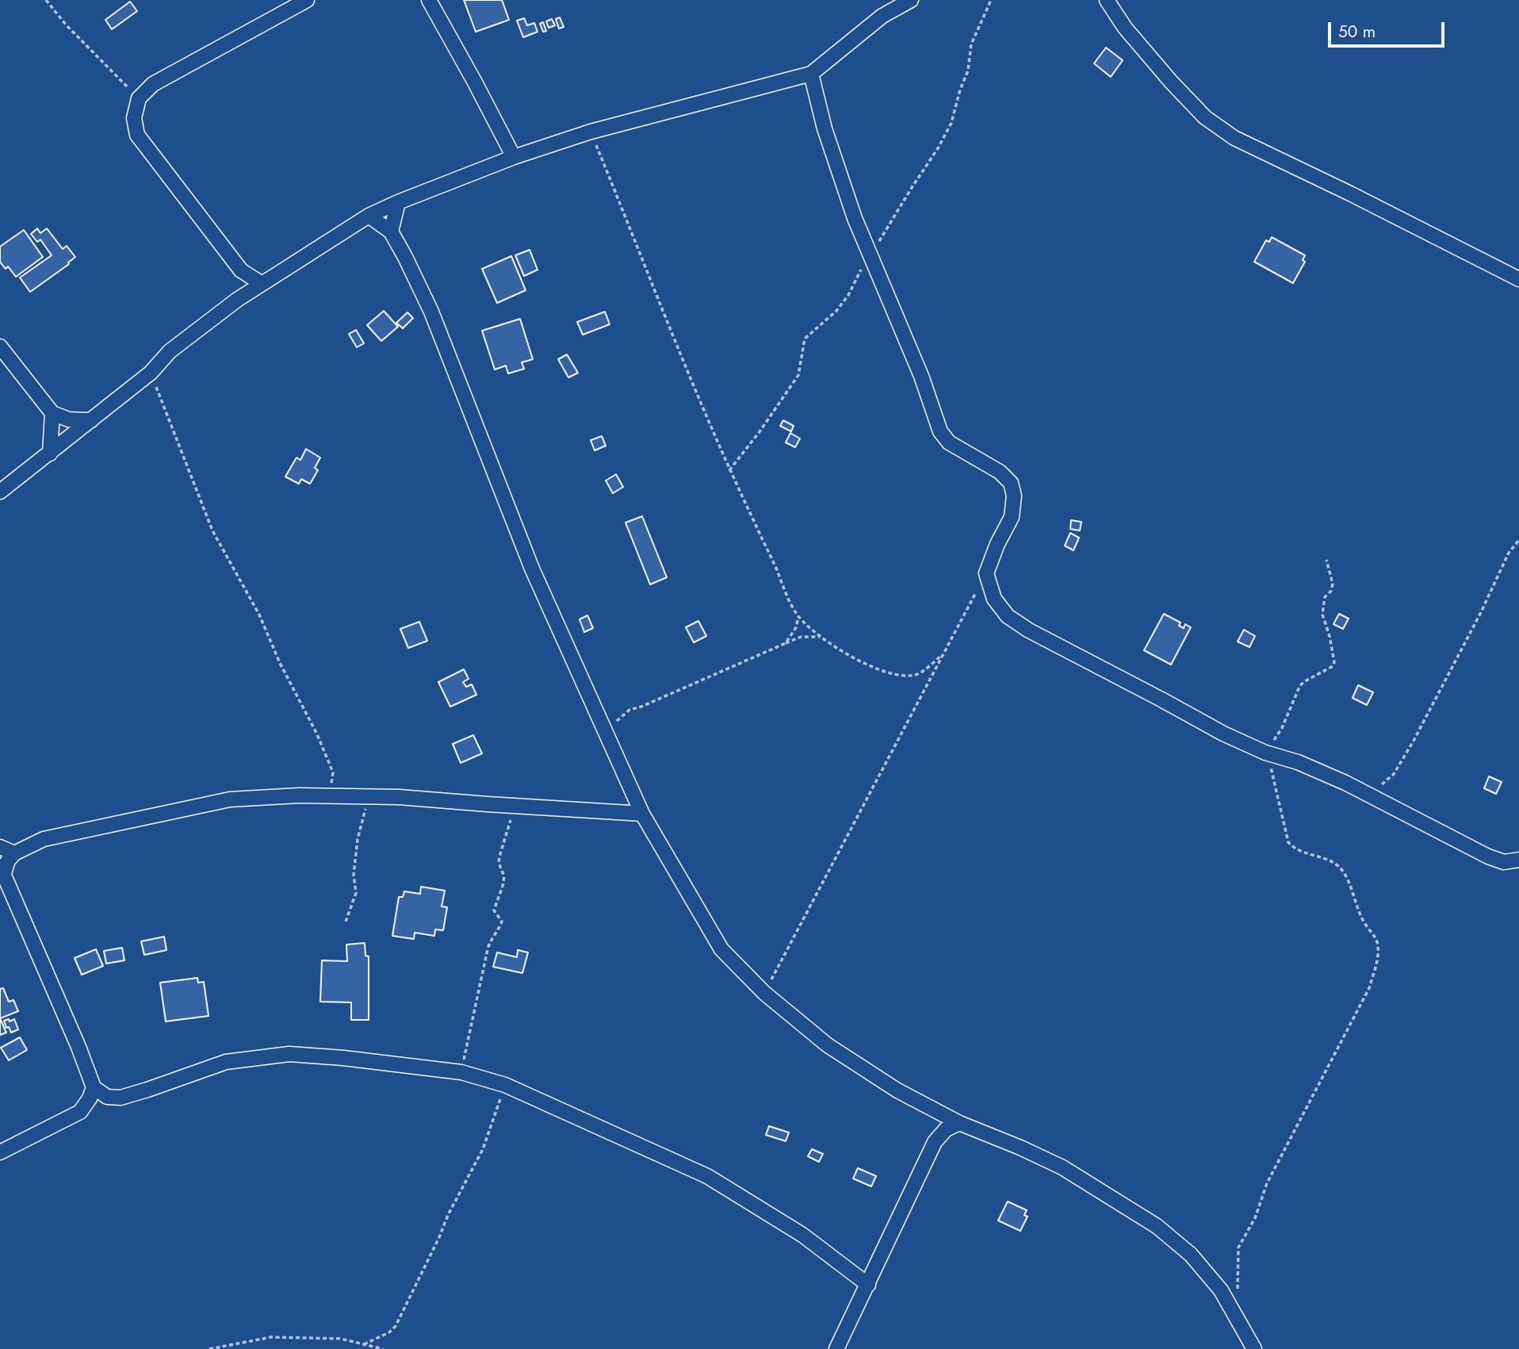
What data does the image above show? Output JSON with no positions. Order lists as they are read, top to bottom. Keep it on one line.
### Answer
{"scale_bar":"50 m"}
